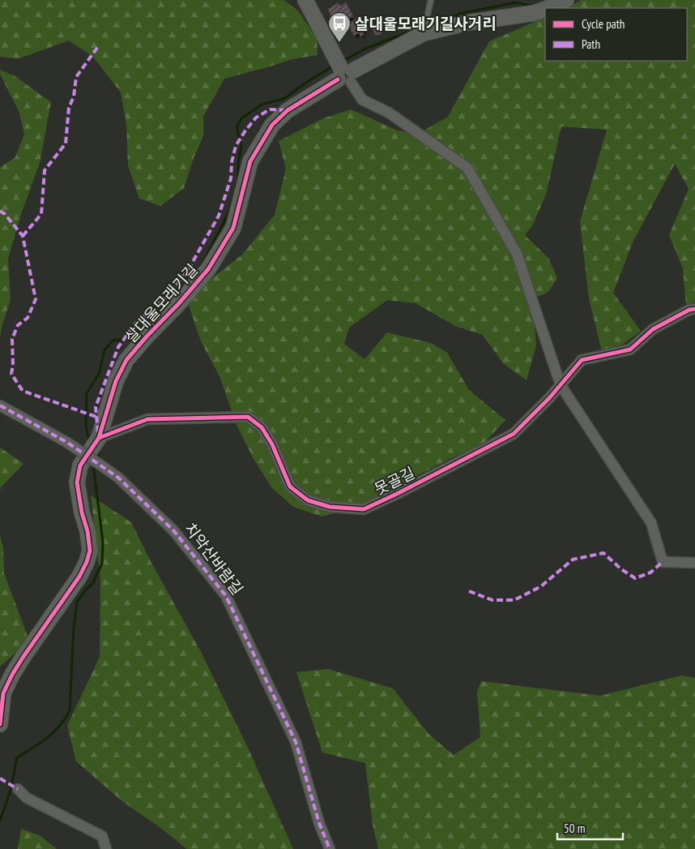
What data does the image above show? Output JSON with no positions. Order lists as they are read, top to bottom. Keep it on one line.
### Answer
{"streets":{"street":["살대울모래기길","못골길","치악산바람길"]},"crossings":[["살대울모래기길","못골길"]],"places":{"bus stop":["살대울모래기길사거리"]},"legend":["Cycle path","Path"],"scale_bar":"50 m"}
